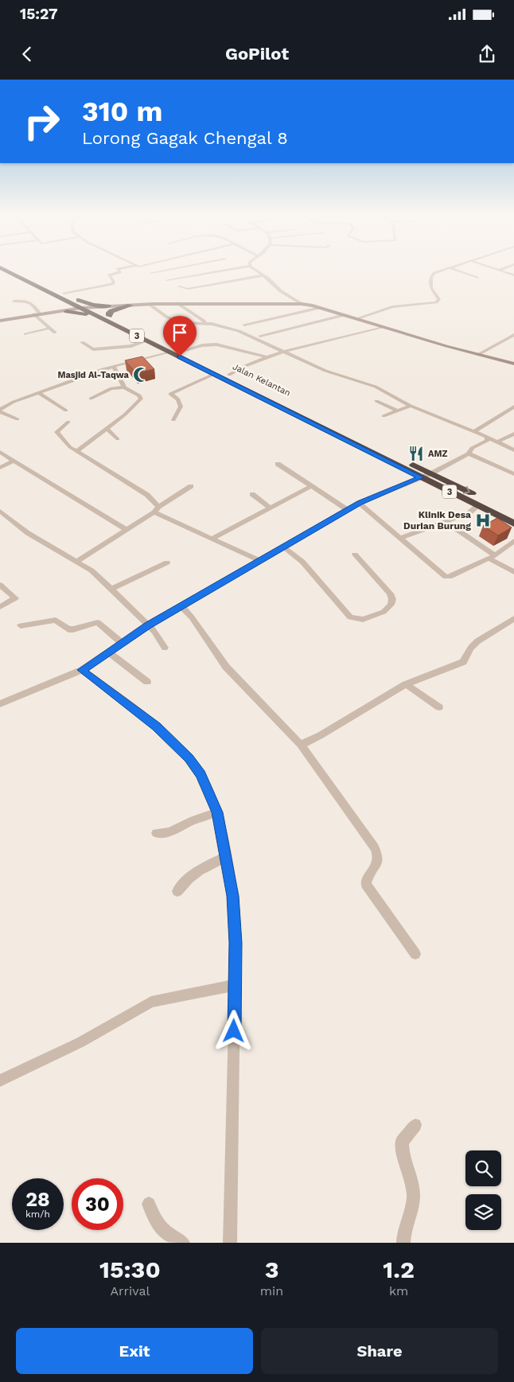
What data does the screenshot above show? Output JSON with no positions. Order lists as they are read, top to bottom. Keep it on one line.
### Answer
{"streets":{"highway":["3","Jalan Kelantan"]},"places":{"mosque":["Masjid Al-Taqwa"],"restaurant":["AMZ"],"hospital":["Klinik Desa Durian Burung"]},"page":{"status":"15:27","header":"GoPilot","turn":["310 m","Lorong Gagak Chengal 8"],"speed":"28 km/h","limit":"30","eta":["15:30","Arrival","3","min","1.2","km"],"buttons":["Exit","Share"]}}
